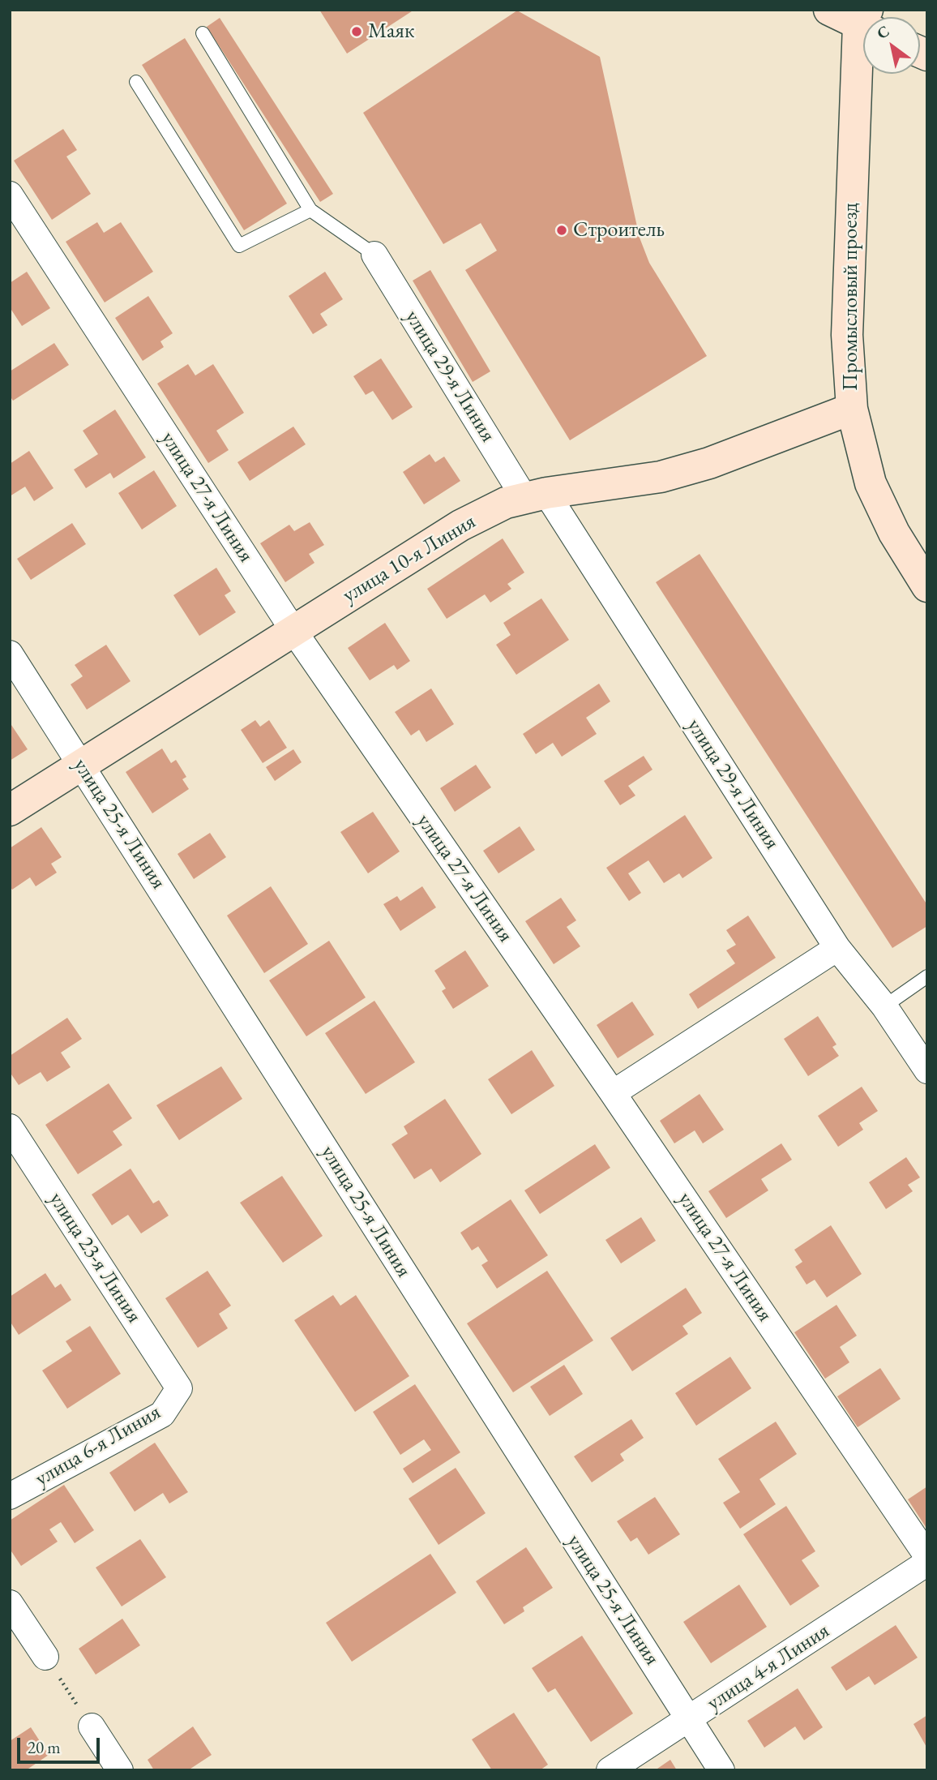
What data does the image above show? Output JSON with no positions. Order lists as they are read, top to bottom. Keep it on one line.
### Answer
{"streets":{"street":["Промысловый проезд","улица 29-я Линия","улица 27-я Линия","улица 10-я Линия","улица 25-я Линия","улица 23-я Линия","улица 6-я Линия","улица 4-я Линия"]},"crossings":[["Промысловый проезд","улица 10-я Линия"],["улица 29-я Линия","улица 10-я Линия"],["улица 27-я Линия","улица 10-я Линия"],["улица 10-я Линия","улица 25-я Линия"],["улица 25-я Линия","улица 4-я Линия"],["улица 23-я Линия","улица 6-я Линия"]],"places":["Маяк","Строитель"],"scale_bar":"20 m","north":"top left"}
